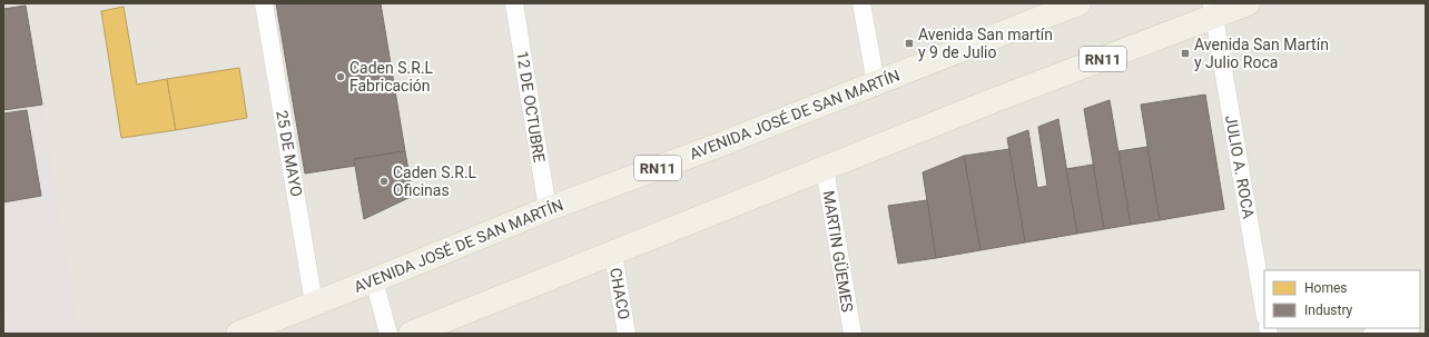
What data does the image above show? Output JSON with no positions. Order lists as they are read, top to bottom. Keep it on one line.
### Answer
{"streets":{"main road":["RN11","AVENIDA JOSÉ DE SAN MARTÍN"],"street":["12 DE OCTUBRE","25 DE MAYO","JULIO A. ROCA","MARTIN GÜEMES","CHACO"]},"crossings":[["RN11","JULIO A. ROCA"],["RN11","MARTIN GÜEMES"],["RN11","CHACO"],["12 DE OCTUBRE","AVENIDA JOSÉ DE SAN MARTÍN"],["AVENIDA JOSÉ DE SAN MARTÍN","25 DE MAYO"]],"places":{"transit":["Avenida San martín y 9 de Julio","Avenida San Martín y Julio Roca"],"other":["Caden S.R.L Fabricación","Caden S.R.L Oficinas"]},"legend":["Homes","Industry"]}
